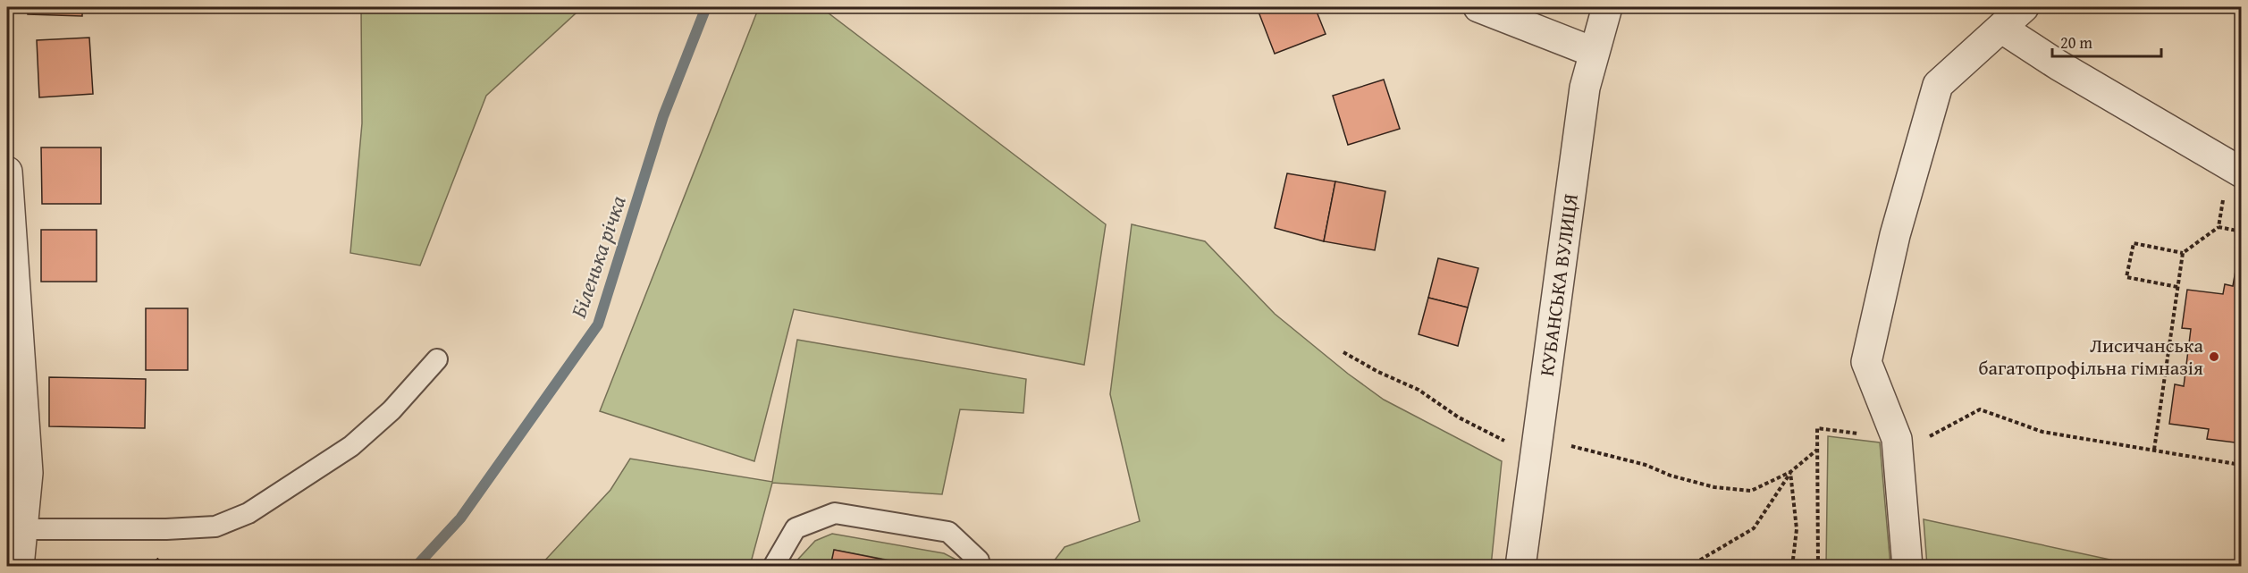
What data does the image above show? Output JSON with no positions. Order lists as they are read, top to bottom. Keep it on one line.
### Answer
{"streets":{"street":["КУБАНСЬКА ВУЛИЦЯ"]},"water":["Біленька річка"],"places":["Лисичанська багатопрофільна гімназія"],"scale_bar":"20 m"}
